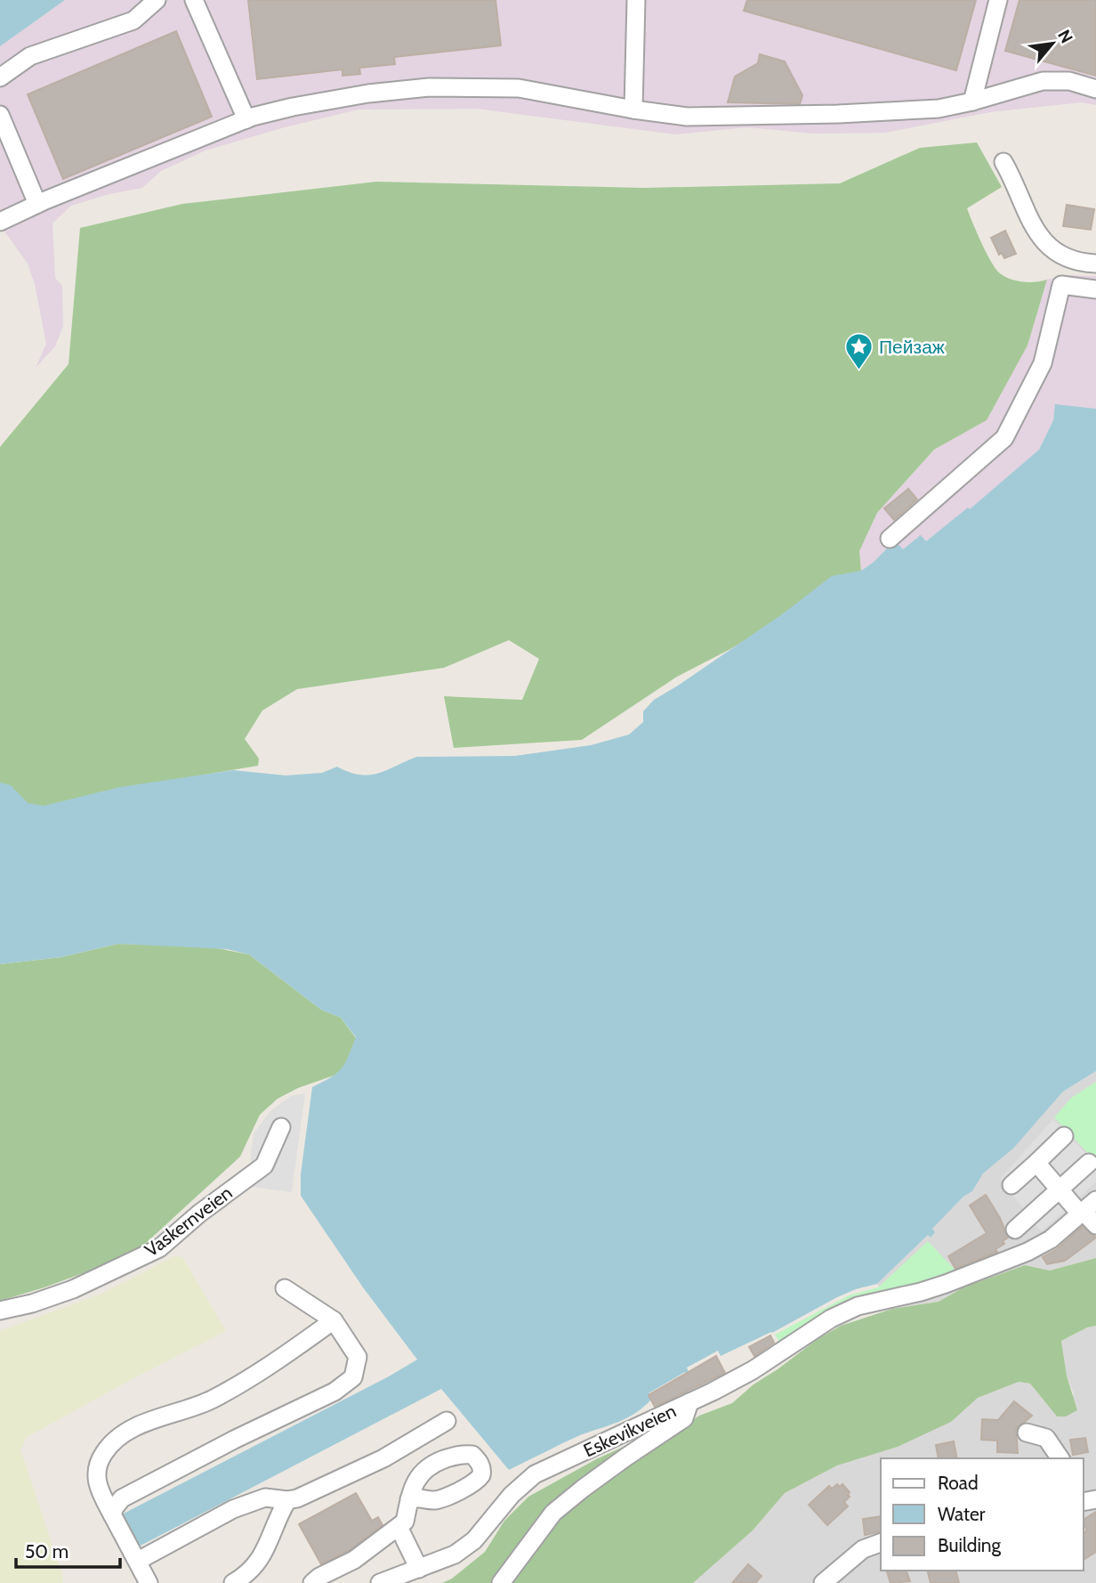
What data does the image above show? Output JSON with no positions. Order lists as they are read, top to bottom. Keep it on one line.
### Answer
{"streets":{"street":["Vaskernveien","Eskevikveien"]},"places":{"place":["Пейзаж"]},"legend":["Road","Water","Building"],"scale_bar":"50 m","north":"top right"}
